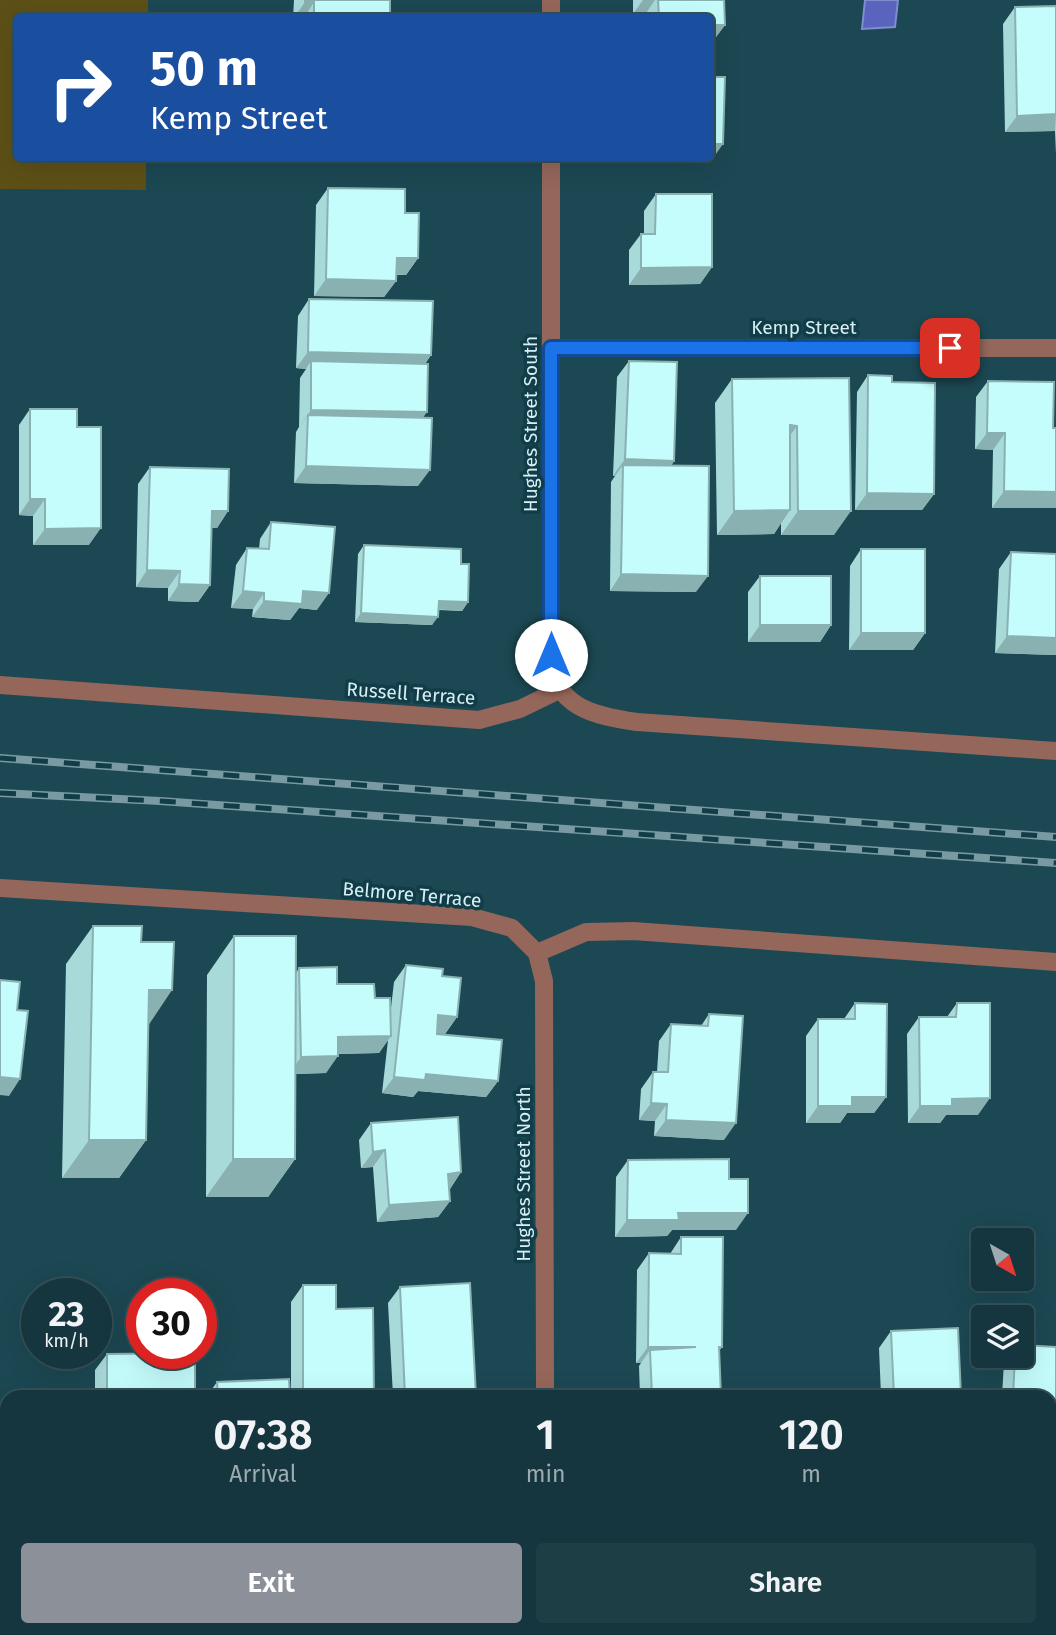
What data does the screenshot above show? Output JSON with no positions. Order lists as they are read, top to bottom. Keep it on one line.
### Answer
{"streets":{"street":["Kemp Street","Hughes Street South","Russell Terrace","Belmore Terrace","Hughes Street North"]},"crossings":[["Kemp Street","Hughes Street South"],["Hughes Street South","Russell Terrace"],["Belmore Terrace","Hughes Street North"]],"north":"bottom right","page":{"turn":["50 m","Kemp Street"],"speed":"23 km/h","limit":"30","eta":["07:38","Arrival","1","min","120","m"],"buttons":["Exit","Share"]}}
